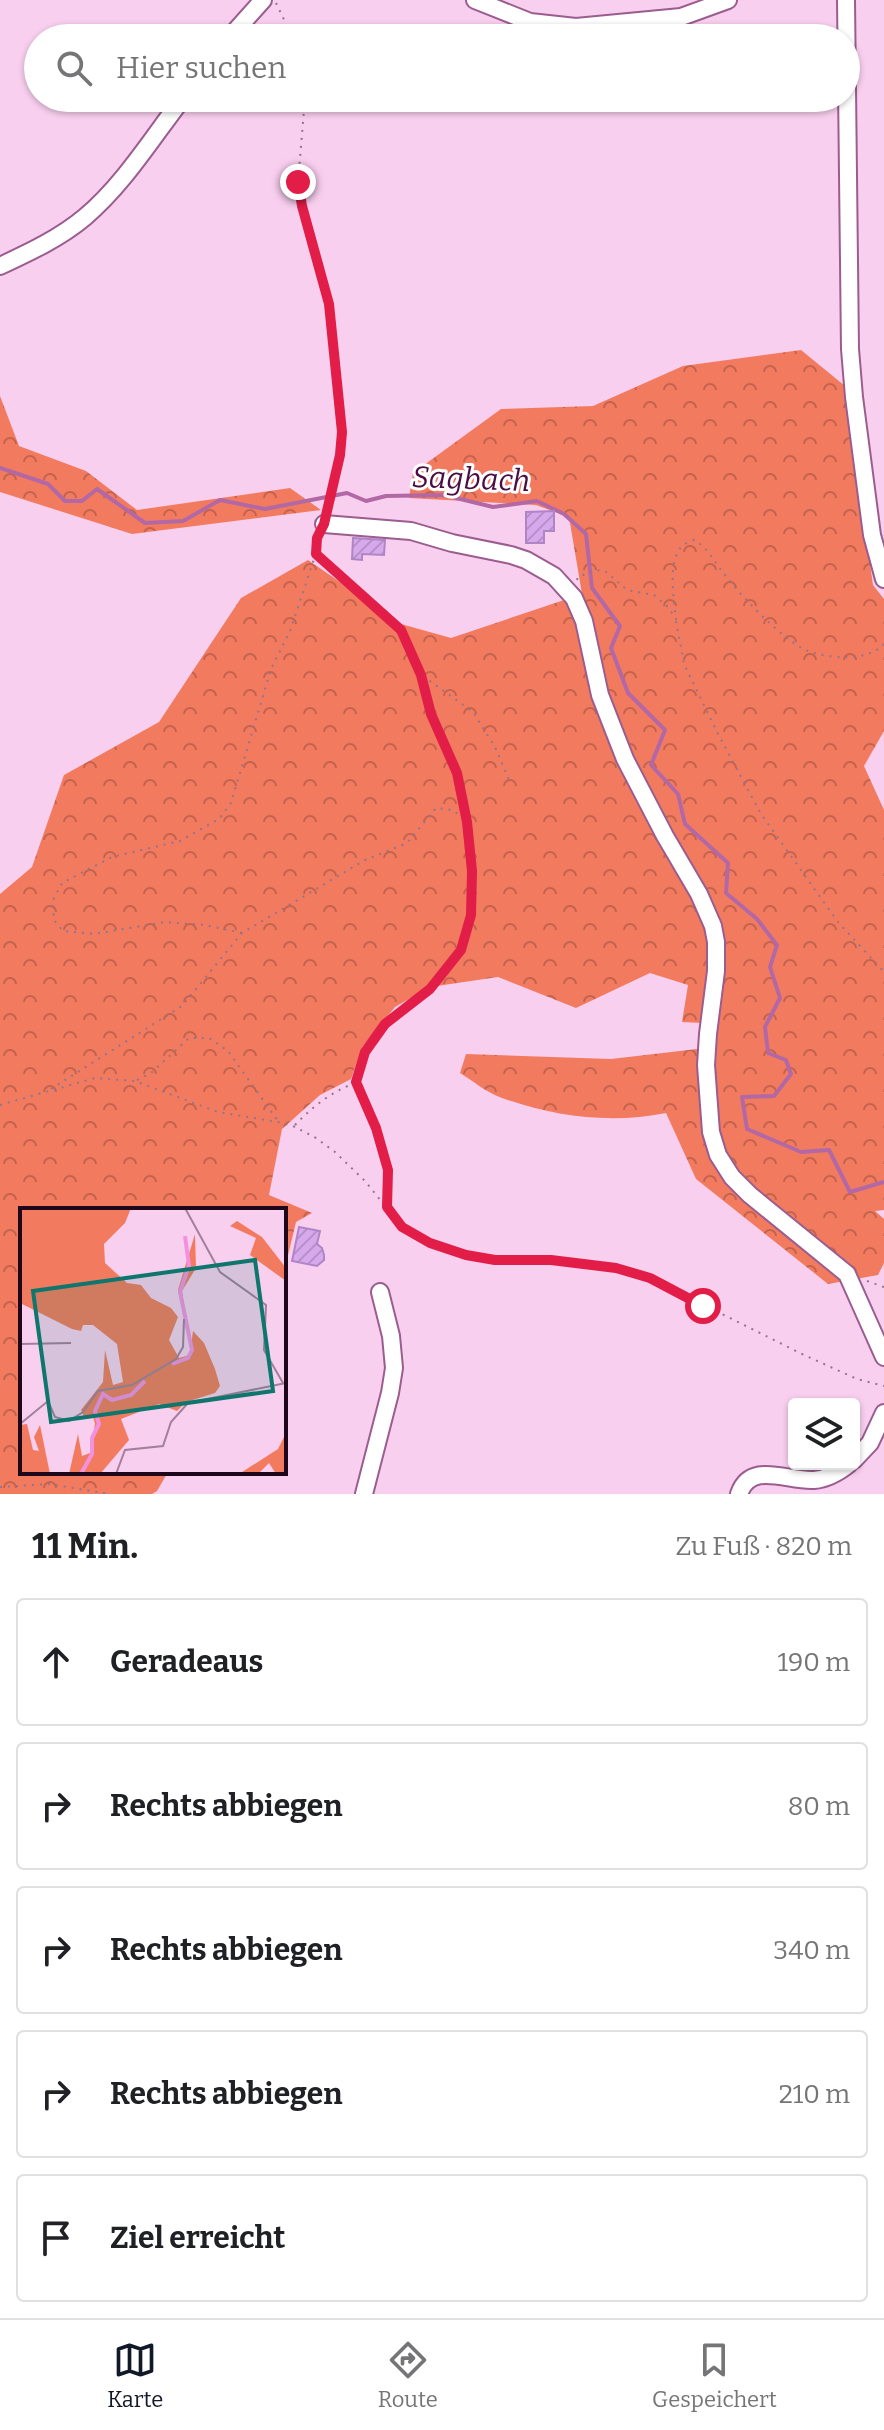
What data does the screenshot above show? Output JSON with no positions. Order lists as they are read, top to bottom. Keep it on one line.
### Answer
{"water":["Sagbach"],"page":{"search":"Hier suchen","heading":["11 Min.","Zu Fuß · 820 m"],"list":[["Geradeaus","190 m"],["Rechts abbiegen","80 m"],["Rechts abbiegen","340 m"],["Rechts abbiegen","210 m"],"Ziel erreicht"],"nav":["Karte","Route","Gespeichert"]}}
